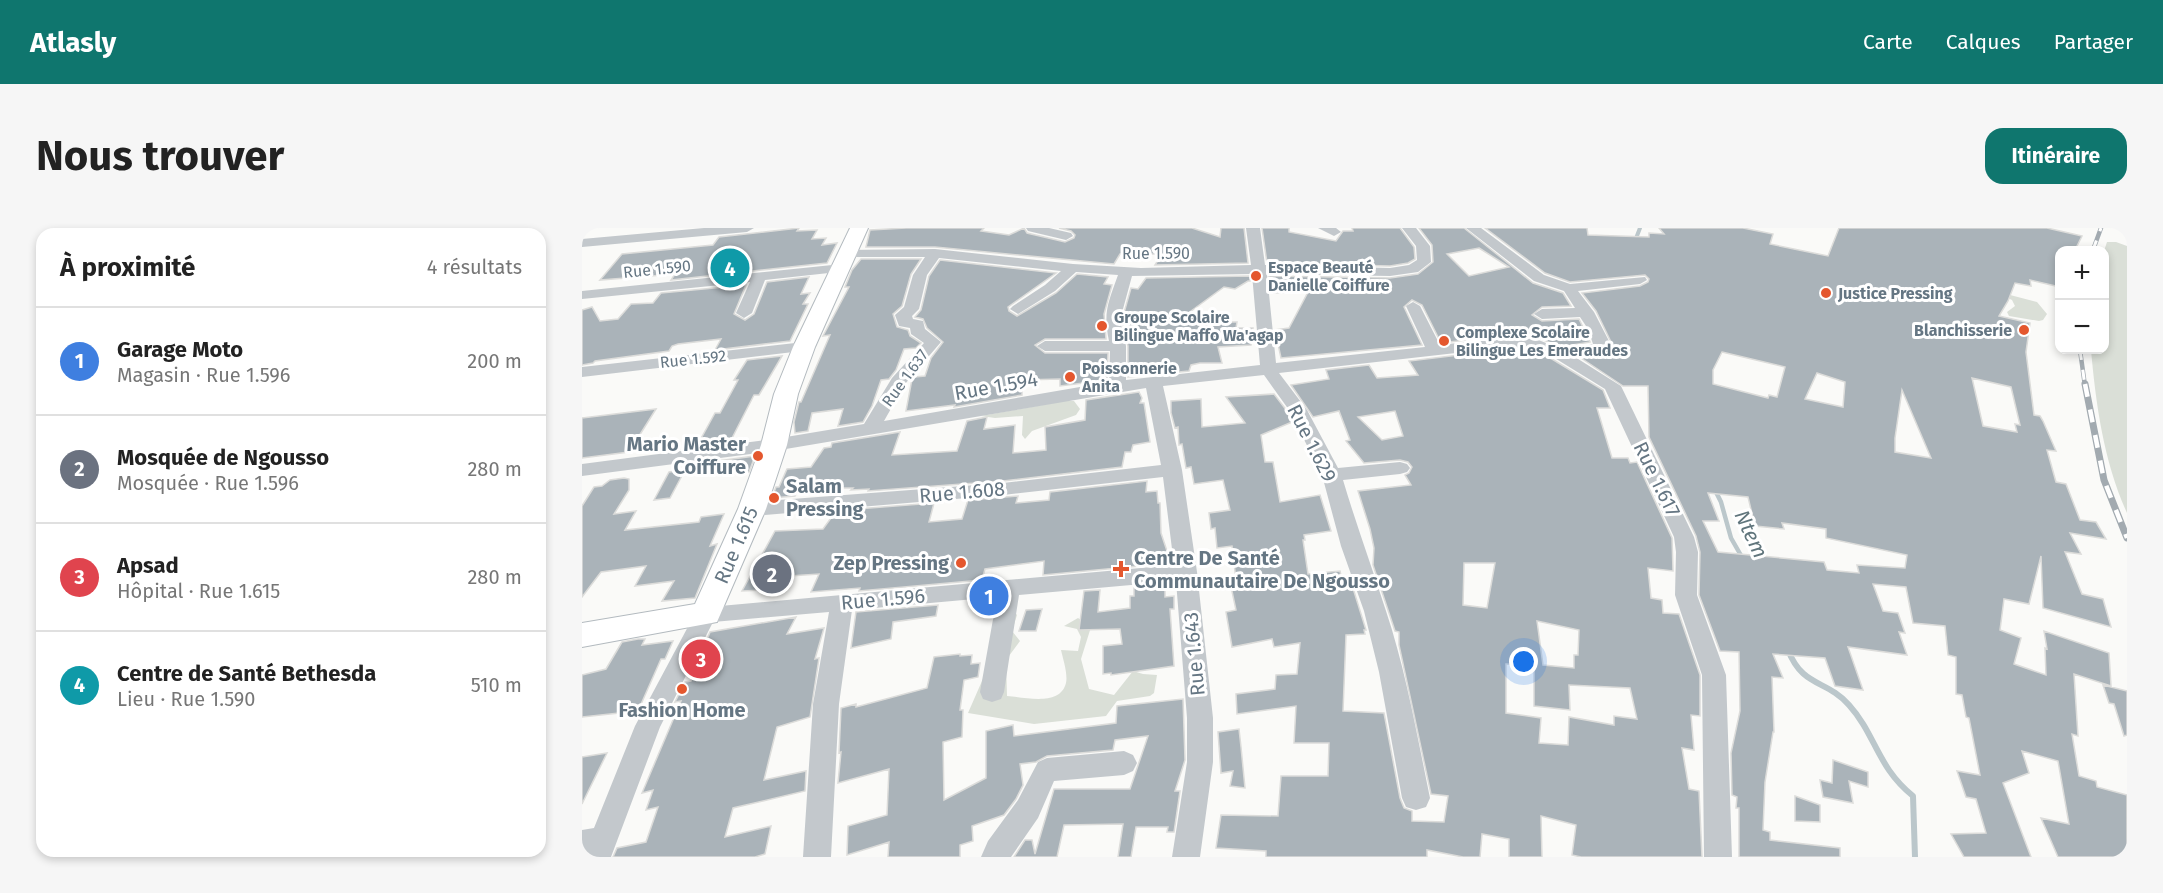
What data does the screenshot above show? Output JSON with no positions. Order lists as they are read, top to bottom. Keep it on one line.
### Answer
{"streets":{"street":["Rue 1.590","Rue 1.592","Rue 1.637","Rue 1.594","Rue 1.629","Rue 1.617","Rue 1.608","Rue 1.615","Rue 1.596","Rue 1.643"]},"crossings":[["Rue 1.590","Rue 1.637"],["Rue 1.590","Rue 1.629"],["Rue 1.590","Rue 1.615"],["Rue 1.592","Rue 1.615"],["Rue 1.637","Rue 1.594"],["Rue 1.594","Rue 1.629"],["Rue 1.594","Rue 1.617"],["Rue 1.594","Rue 1.615"],["Rue 1.594","Rue 1.643"],["Rue 1.608","Rue 1.615"],["Rue 1.608","Rue 1.643"],["Rue 1.615","Rue 1.596"],["Rue 1.596","Rue 1.643"]],"water":["Ntem"],"places":{"other":["Espace Beauté Danielle Coiffure","Justice Pressing","Groupe Scolaire Bilingue Maffo Wa'agap","Blanchisserie","Complexe Scolaire Bilingue Les Emeraudes","Poissonnerie Anita","Mario Master Coiffure","Salam Pressing","Zep Pressing","Fashion Home"],"health":["Centre De Santé Communautaire De Ngousso"]},"page":{"header":"Atlasly","nav":["Carte","Calques","Partager"],"buttons":"Itinéraire","title":"Nous trouver","heading":["À proximité","4 résultats"],"map_buttons":["+","−"],"pins":["4","2","1","3"],"list":[{"mark":"1","name":"Garage Moto","note":"Magasin · Rue 1.596","value":"200 m"},{"mark":"2","name":"Mosquée de Ngousso","note":"Mosquée · Rue 1.596","value":"280 m"},{"mark":"3","name":"Apsad","note":"Hôpital · Rue 1.615","value":"280 m"},{"mark":"4","name":"Centre de Santé Bethesda","note":"Lieu · Rue 1.590","value":"510 m"}]}}
